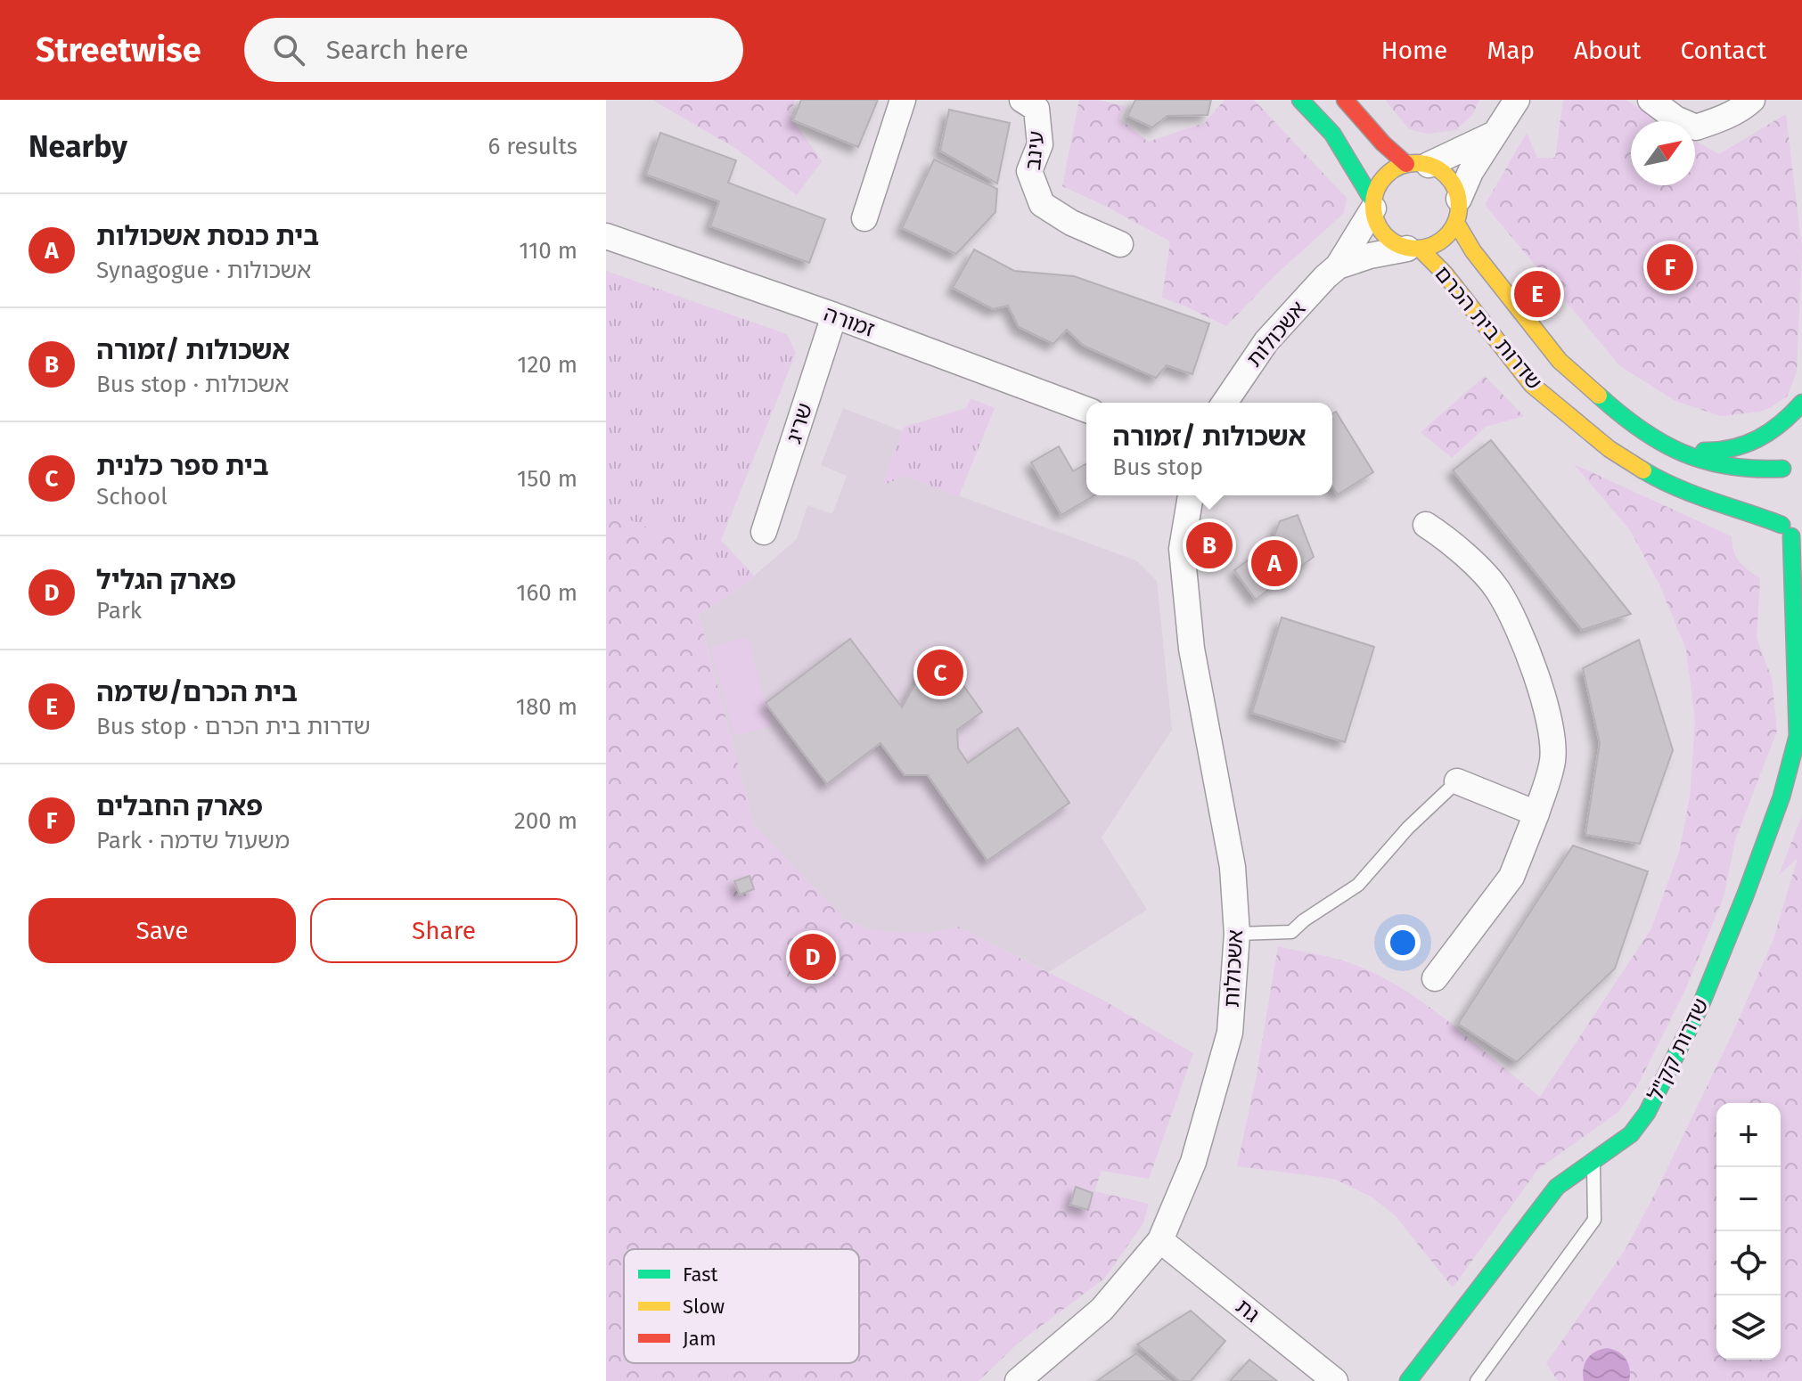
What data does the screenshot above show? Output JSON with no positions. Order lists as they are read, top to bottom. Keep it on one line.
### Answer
{"streets":{"street":["עינב","זמורה","שדרות בית הכרם","אשכולות","שריג","שדרות קק\"ל","גת"]},"crossings":[["זמורה","שריג"],["שדרות בית הכרם","אשכולות"],["שדרות בית הכרם","שדרות קק\"ל"],["אשכולות","גת"]],"legend":["Fast","Slow","Jam"],"north":"top right","page":{"header":"Streetwise","search":"Search here","nav":["Home","Map","About","Contact"],"heading":["Nearby","6 results"],"list":[{"mark":"A","name":"בית כנסת אשכולות","note":"Synagogue · אשכולות","value":"110 m"},{"mark":"B","name":"אשכולות /זמורה","note":"Bus stop · אשכולות","value":"120 m"},{"mark":"C","name":"בית ספר כלנית","note":"School","value":"150 m"},{"mark":"D","name":"פארק הגליל","note":"Park","value":"160 m"},{"mark":"E","name":"בית הכרם/שדמה","note":"Bus stop · שדרות בית הכרם","value":"180 m"},{"mark":"F","name":"פארק החבלים","note":"Park · משעול שדמה","value":"200 m"}],"pins":["F","E","B","A","C","D"],"popup":["אשכולות /זמורה","Bus stop"],"buttons":["Save","Share"],"map_buttons":["+","−"]}}
